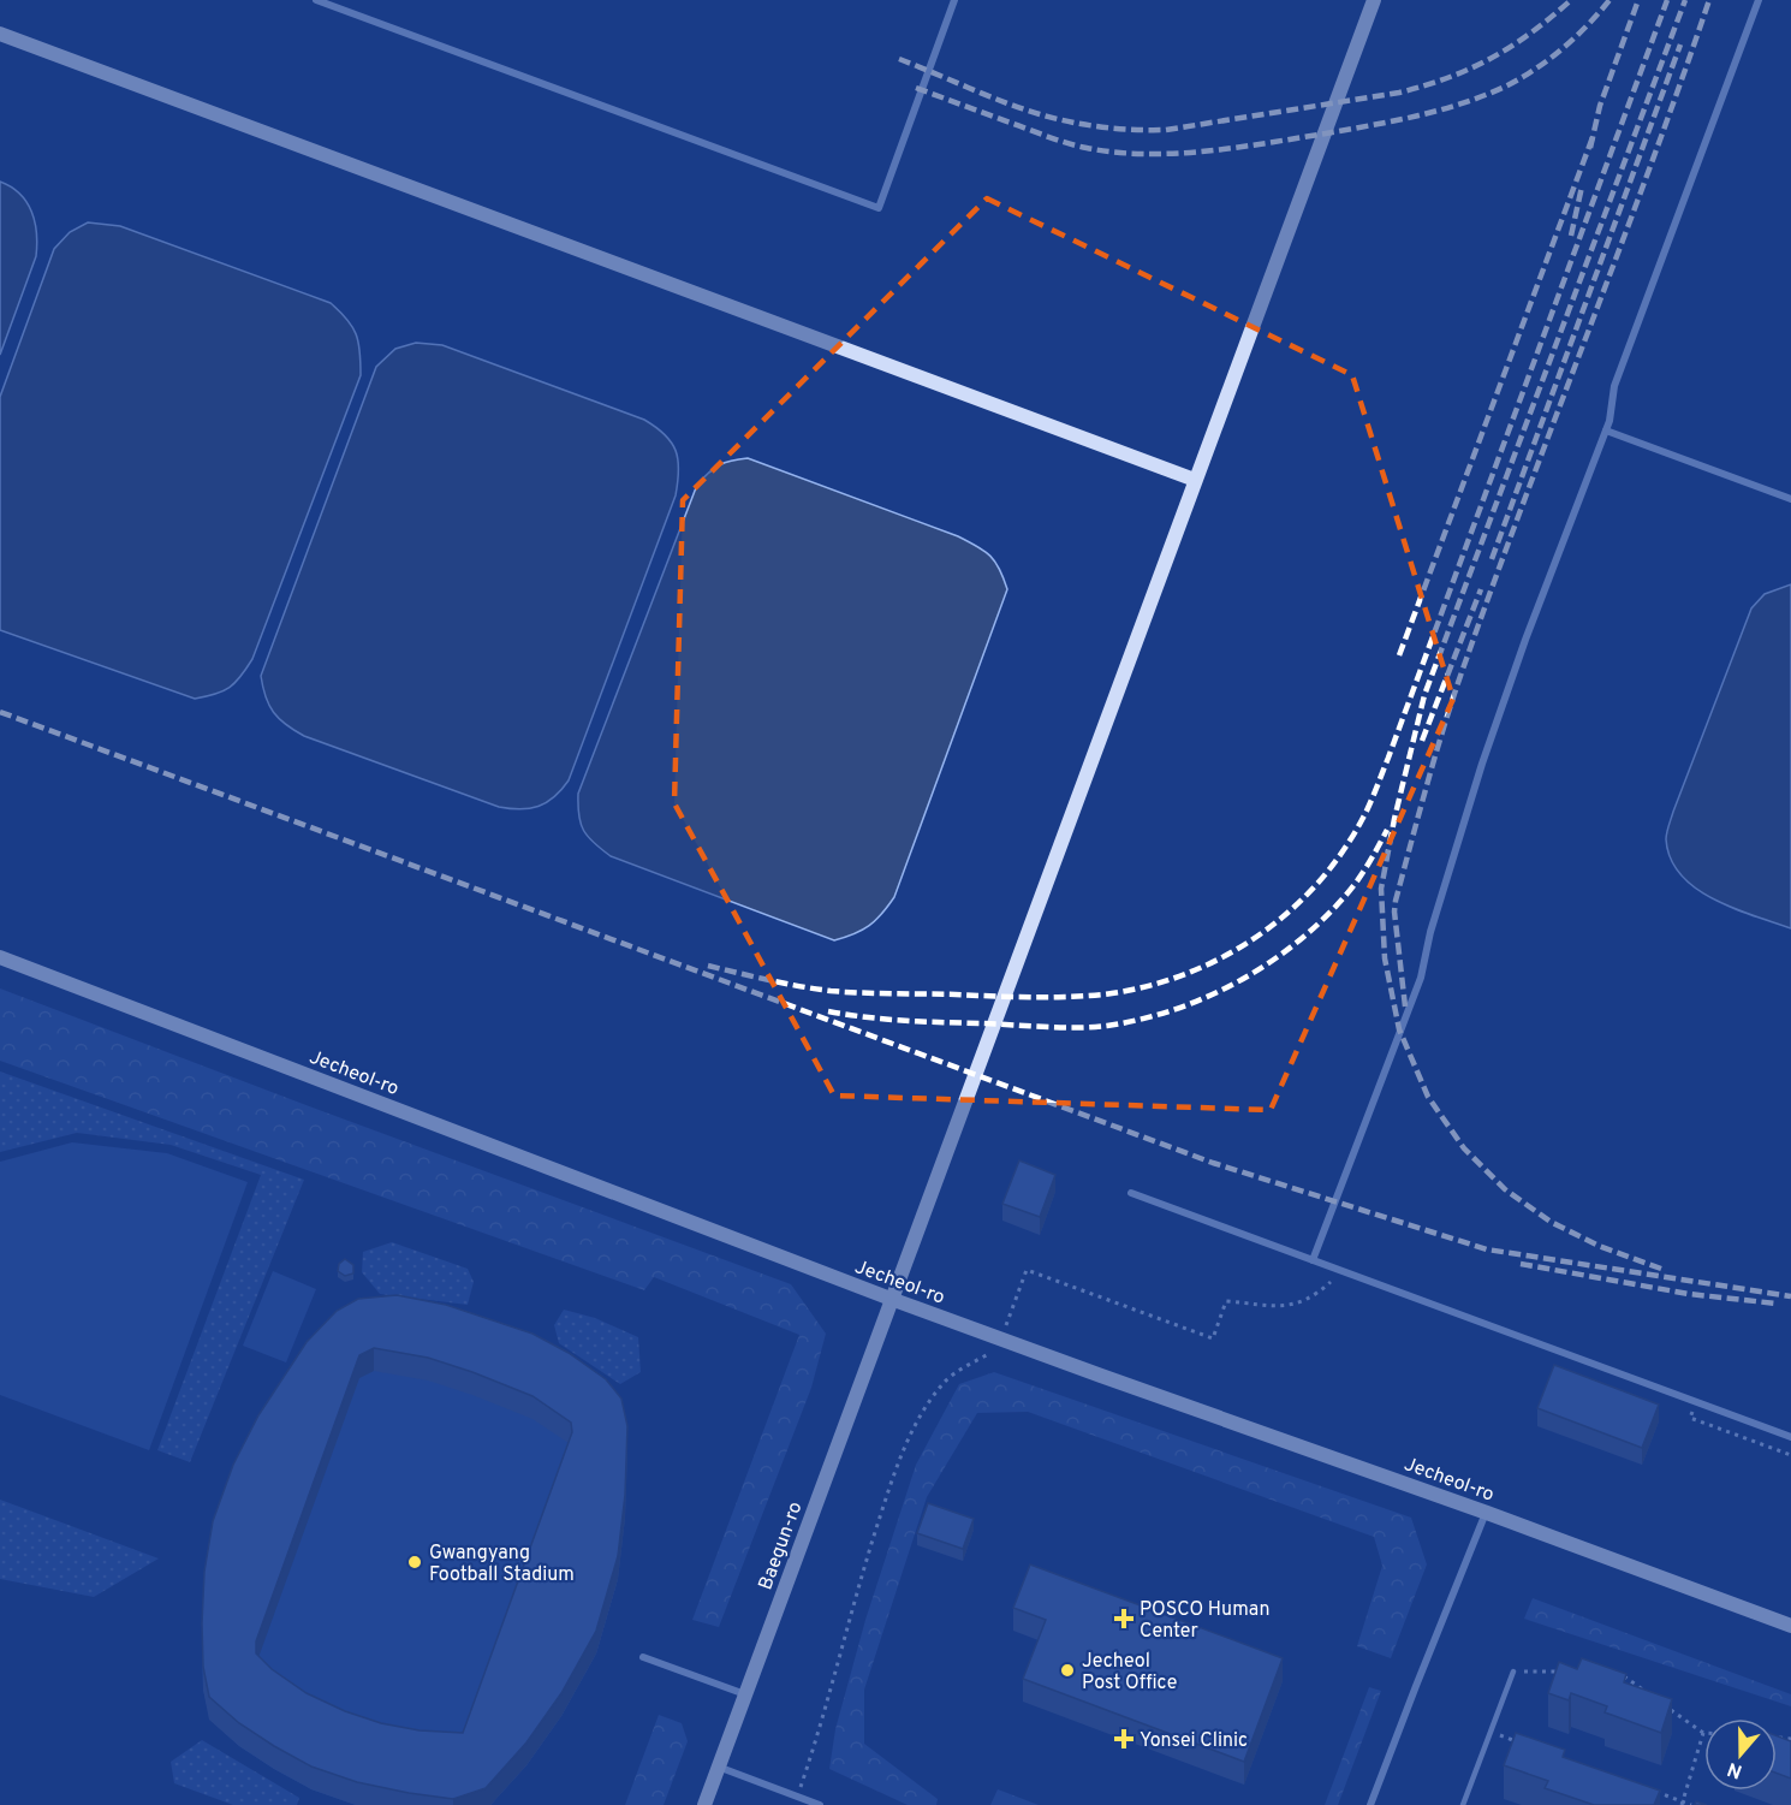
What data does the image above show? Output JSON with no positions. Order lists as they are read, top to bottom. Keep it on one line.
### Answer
{"streets":{"street":["Jecheol-ro","Baegun-ro"]},"crossings":[["Jecheol-ro","Baegun-ro"]],"places":{"other":["Gwangyang Football Stadium","Jecheol Post Office"],"health":["POSCO Human Center","Yonsei Clinic"]},"north":"bottom"}
